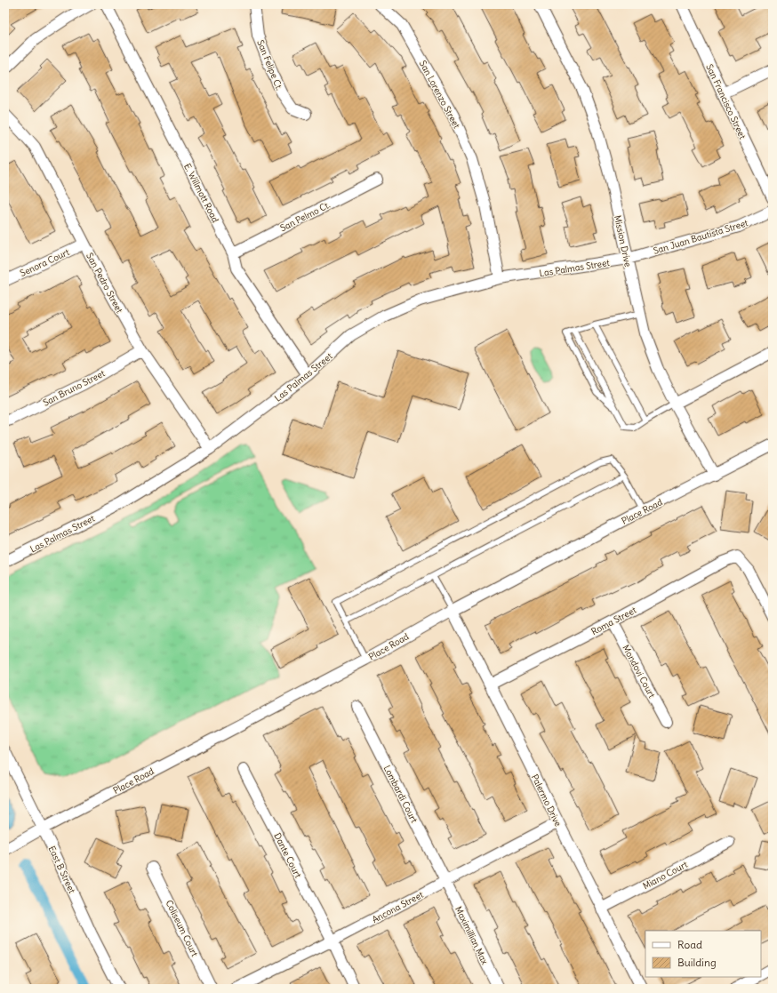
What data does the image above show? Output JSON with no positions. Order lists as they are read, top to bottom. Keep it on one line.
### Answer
{"streets":{"street":["San Felipe Ct.","San Lorenzo Street","San Francisco Street","E. Willmott Road","San Pelmo Ct.","San Juan Bautista Street","Mission Drive","Senora Court","Las Palmas Street","San Pedro Street","San Bruno Street","Place Road","Roma Street","Mondovi Court","Lombardi Court","Palermo Drive","Dante Court","East B Street","Miano Court","Ancona Street","Coliseum Court","Maximillian Max"]},"crossings":[["San Lorenzo Street","Las Palmas Street"],["E. Willmott Road","San Pelmo Ct."],["E. Willmott Road","Las Palmas Street"],["San Juan Bautista Street","Mission Drive"],["San Juan Bautista Street","Las Palmas Street"],["Mission Drive","Las Palmas Street"],["Mission Drive","Place Road"],["Senora Court","San Pedro Street"],["Las Palmas Street","San Pedro Street"],["San Pedro Street","San Bruno Street"],["Place Road","Palermo Drive"],["Place Road","East B Street"],["Roma Street","Mondovi Court"],["Roma Street","Palermo Drive"],["Lombardi Court","Ancona Street"],["Lombardi Court","Maximillian Max"],["Palermo Drive","Miano Court"],["Palermo Drive","Ancona Street"],["Dante Court","Ancona Street"],["Ancona Street","Maximillian Max"]],"legend":["Road","Building"]}
